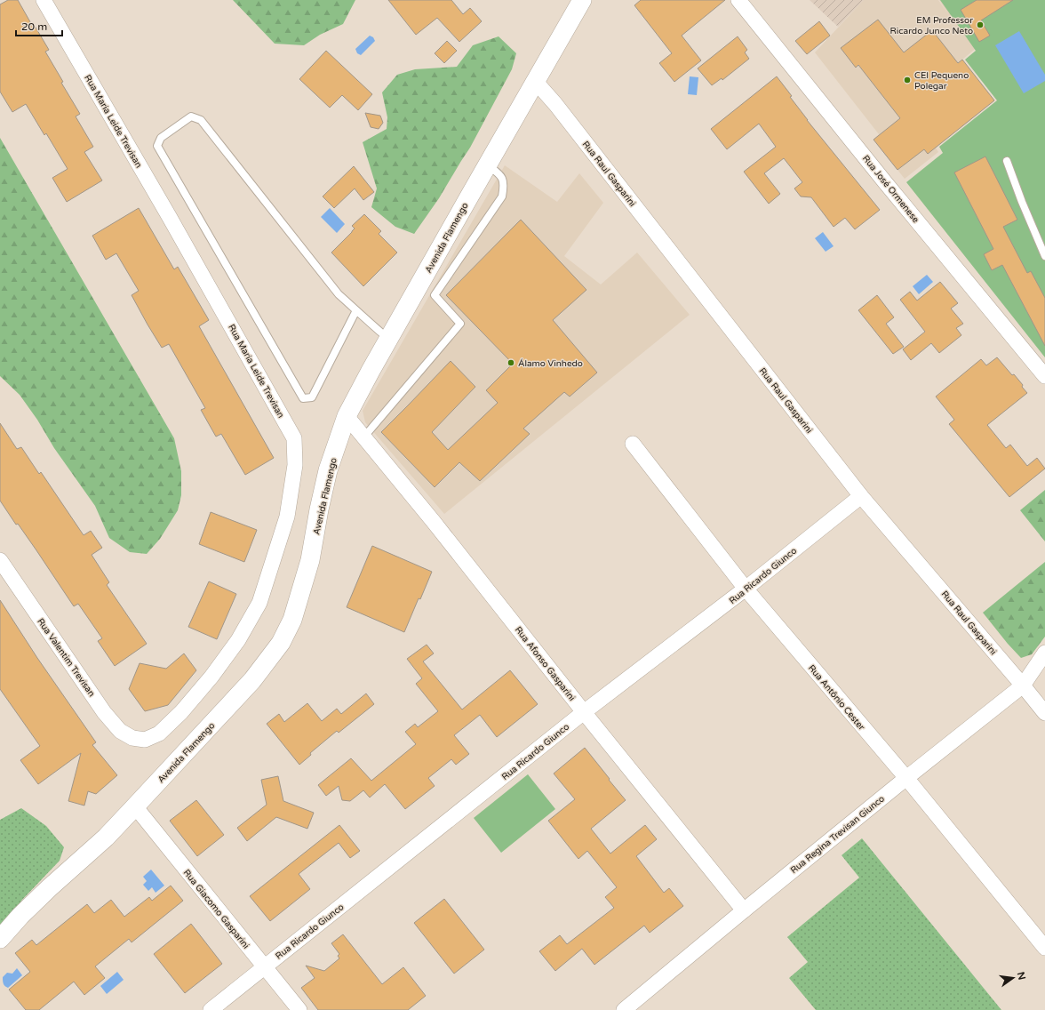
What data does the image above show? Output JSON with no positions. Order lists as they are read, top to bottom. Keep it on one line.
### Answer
{"streets":{"street":["Rua Maria Leide Trevisan","Rua Raul Gasparini","Rua José Ormenese","Avenida Flamengo","Rua Ricardo Giunco","Rua Valentim Trevisan","Rua Afonso Gasparini","Rua Antônio Cester","Rua Regina Trevisan Giunco","Rua Giacomo Gasparini"]},"crossings":[["Rua Maria Leide Trevisan","Rua Valentim Trevisan"],["Rua Raul Gasparini","Avenida Flamengo"],["Rua Raul Gasparini","Rua Ricardo Giunco"],["Rua Raul Gasparini","Rua Regina Trevisan Giunco"],["Avenida Flamengo","Rua Afonso Gasparini"],["Avenida Flamengo","Rua Giacomo Gasparini"],["Rua Ricardo Giunco","Rua Afonso Gasparini"],["Rua Ricardo Giunco","Rua Antônio Cester"],["Rua Ricardo Giunco","Rua Giacomo Gasparini"],["Rua Afonso Gasparini","Rua Regina Trevisan Giunco"],["Rua Antônio Cester","Rua Regina Trevisan Giunco"]],"places":["EM Professor Ricardo Junco Neto","CEI Pequeno Polegar","Álamo Vinhedo"],"scale_bar":"20 m","north":"right"}
